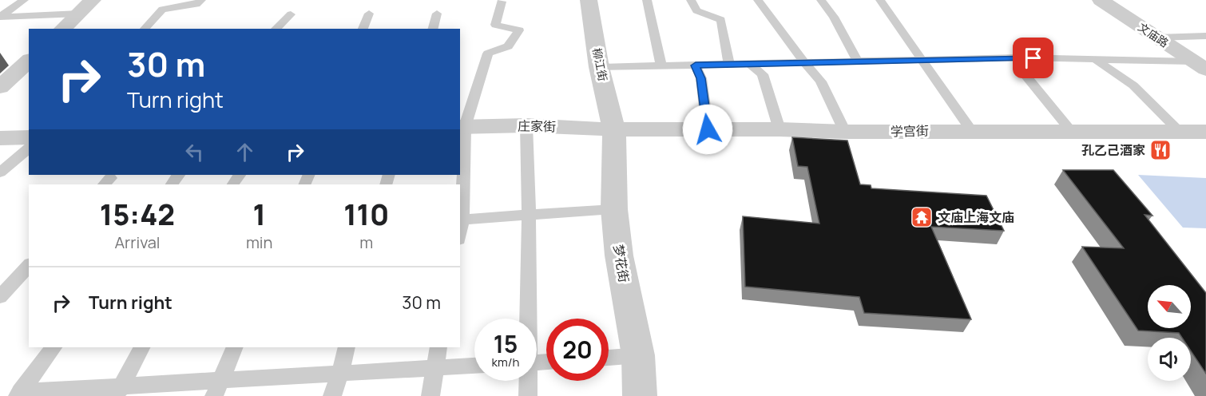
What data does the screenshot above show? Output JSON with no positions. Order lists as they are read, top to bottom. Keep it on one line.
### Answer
{"streets":{"street":["文庙路","柳江街","庄家街","学宫街","梦花街"]},"crossings":[["柳江街","庄家街"],["柳江街","学宫街"],["柳江街","梦花街"],["庄家街","学宫街"],["庄家街","梦花街"],["学宫街","梦花街"]],"places":{"restaurant":["孔乙己酒家"],"temple":["文庙上海文庙"]},"north":"top left","page":{"turn":["30 m","Turn right"],"eta":["15:42","Arrival","1","min","110","m"],"list":[{"name":"Turn right","value":"30 m"}],"speed":"15 km/h","limit":"20"}}
